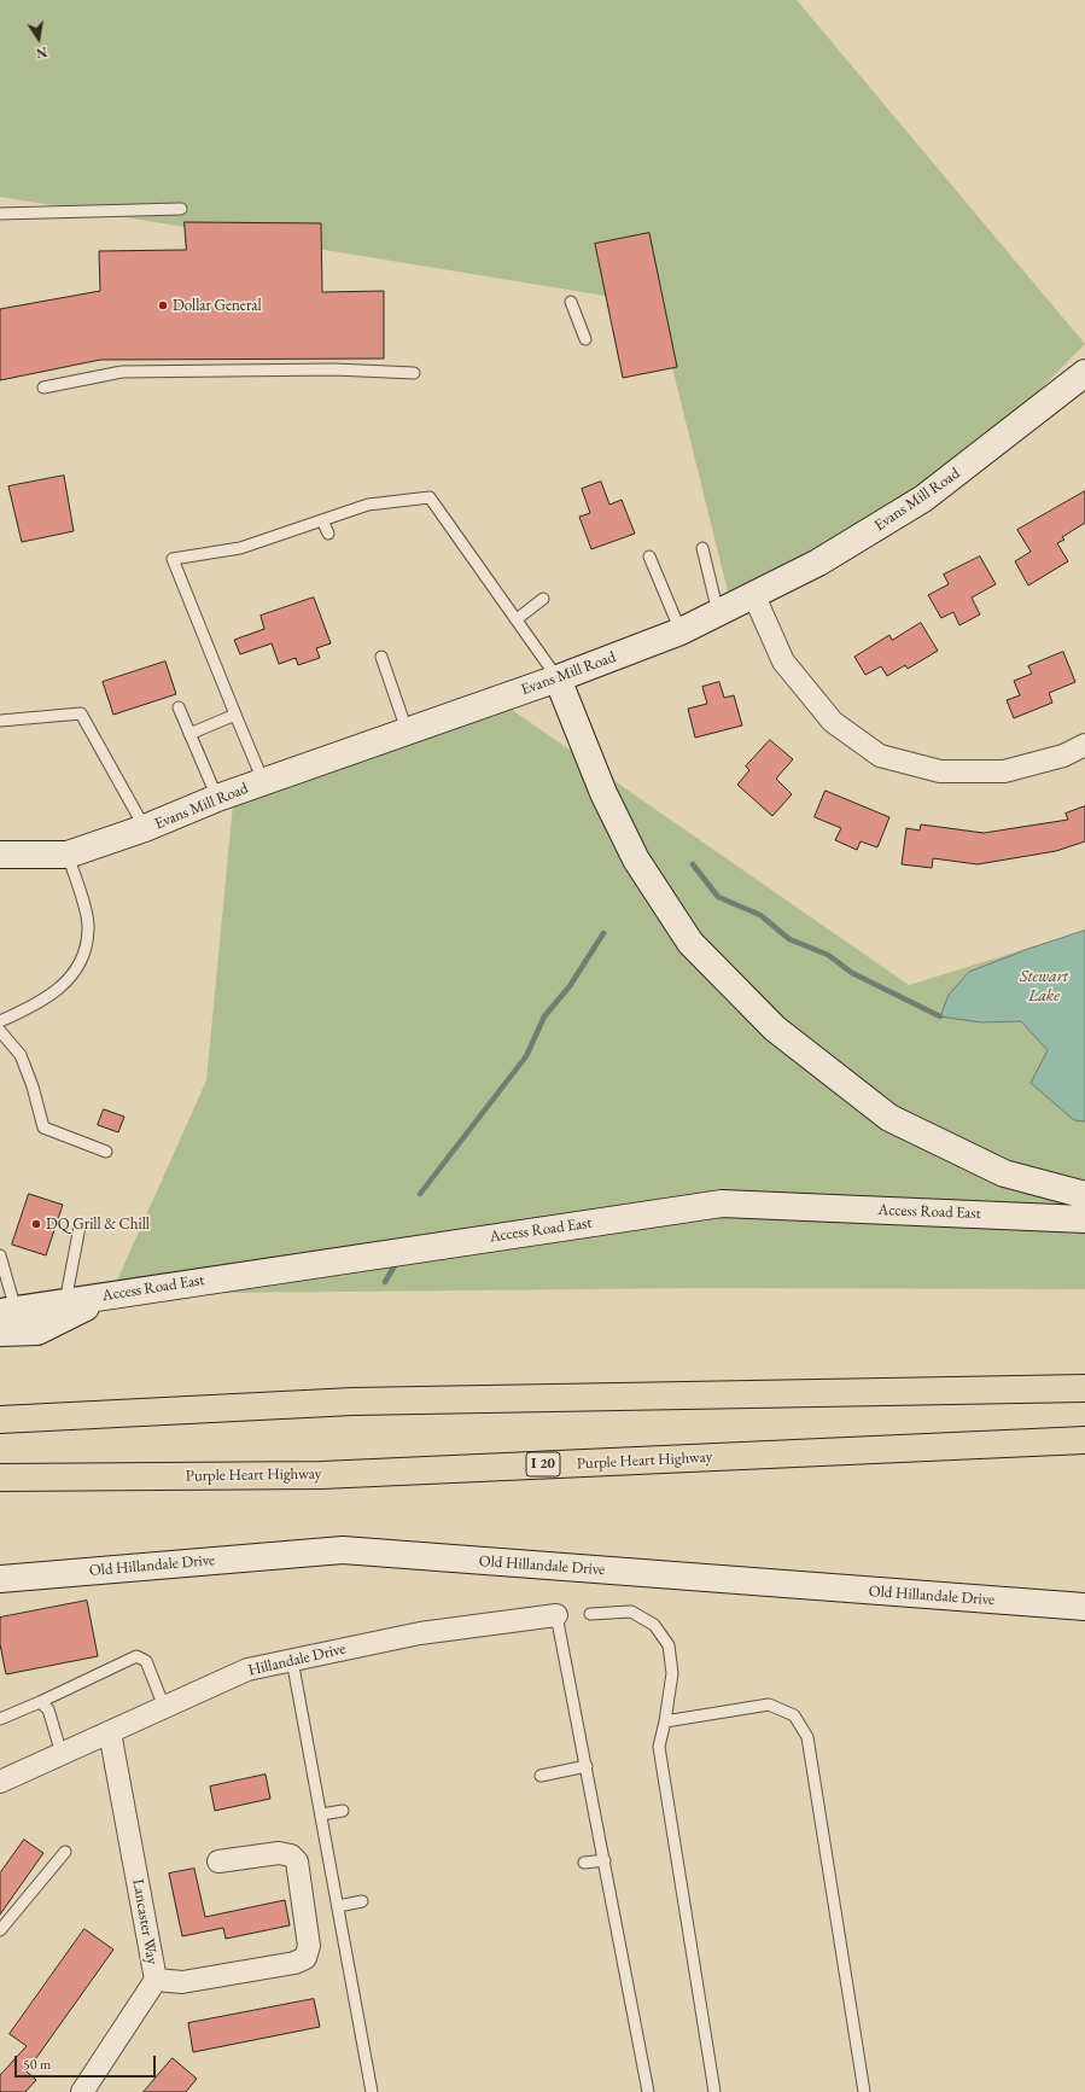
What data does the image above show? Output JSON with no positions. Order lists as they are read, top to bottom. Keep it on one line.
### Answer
{"streets":{"highway":["Purple Heart Highway","I 20"],"main road":["Evans Mill Road","Access Road East","Old Hillandale Drive"],"street":["Hillandale Drive","Lancaster Way"]},"crossings":[["Hillandale Drive","Lancaster Way"]],"water":["Stewart Lake"],"places":["Dollar General","DQ Grill & Chill"],"scale_bar":"50 m","north":"bottom"}
